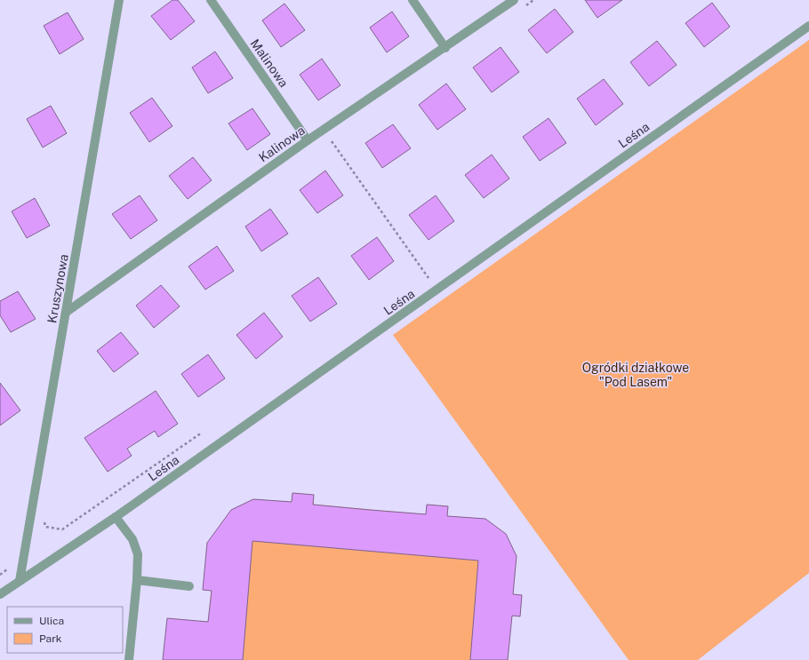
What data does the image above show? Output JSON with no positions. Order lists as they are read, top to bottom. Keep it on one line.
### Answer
{"streets":{"street":["Malinowa","Leśna","Kalinowa","Kruszynowa"]},"crossings":[["Malinowa","Kalinowa"],["Leśna","Kruszynowa"],["Kalinowa","Kruszynowa"]],"parks":["Ogródki działkowe \"Pod Lasem\""],"legend":["Ulica","Park"]}
